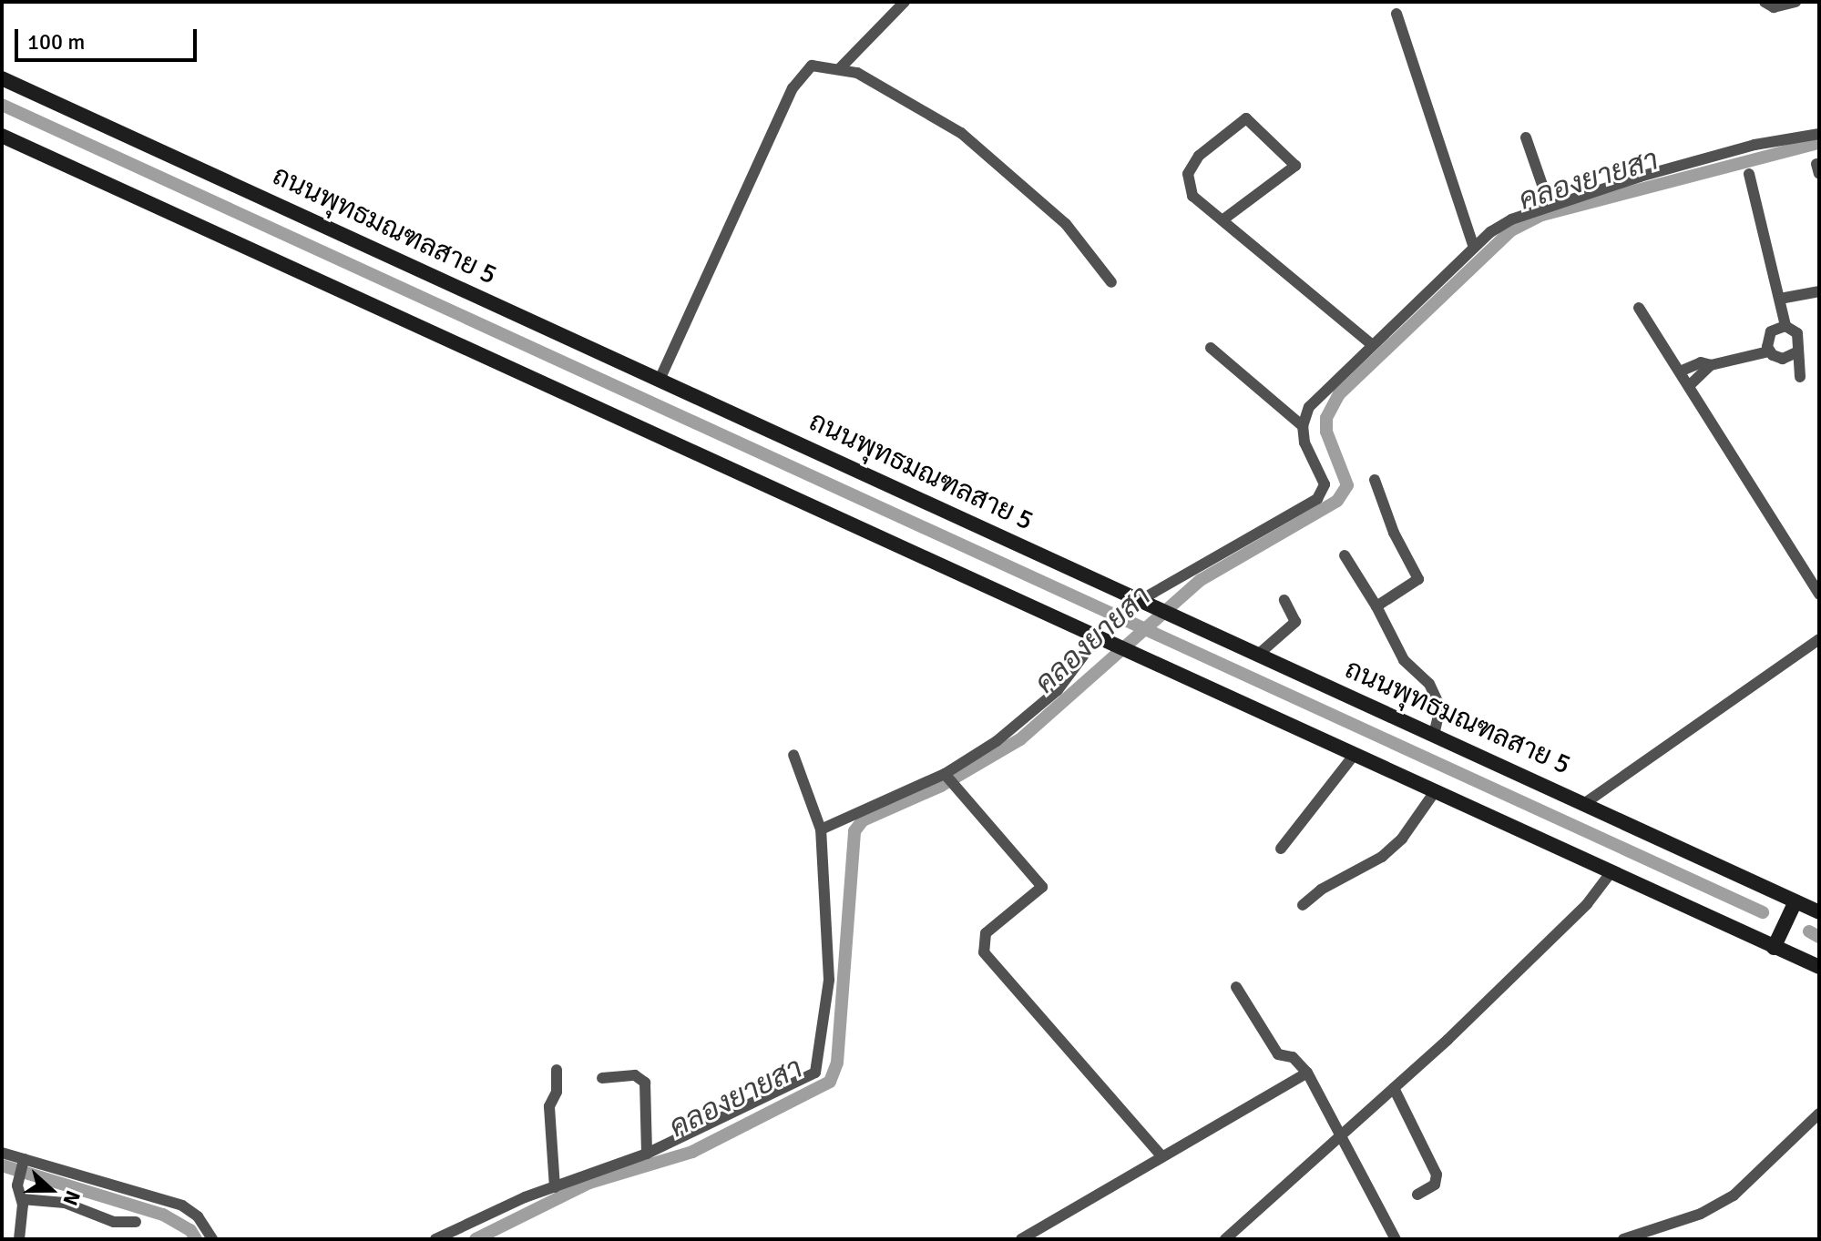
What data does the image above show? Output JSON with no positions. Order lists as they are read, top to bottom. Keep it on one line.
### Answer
{"streets":{"main road":["ถนนพุทธมณฑลสาย 5"]},"water":["คลองยายสา"],"scale_bar":"100 m","north":"right"}
